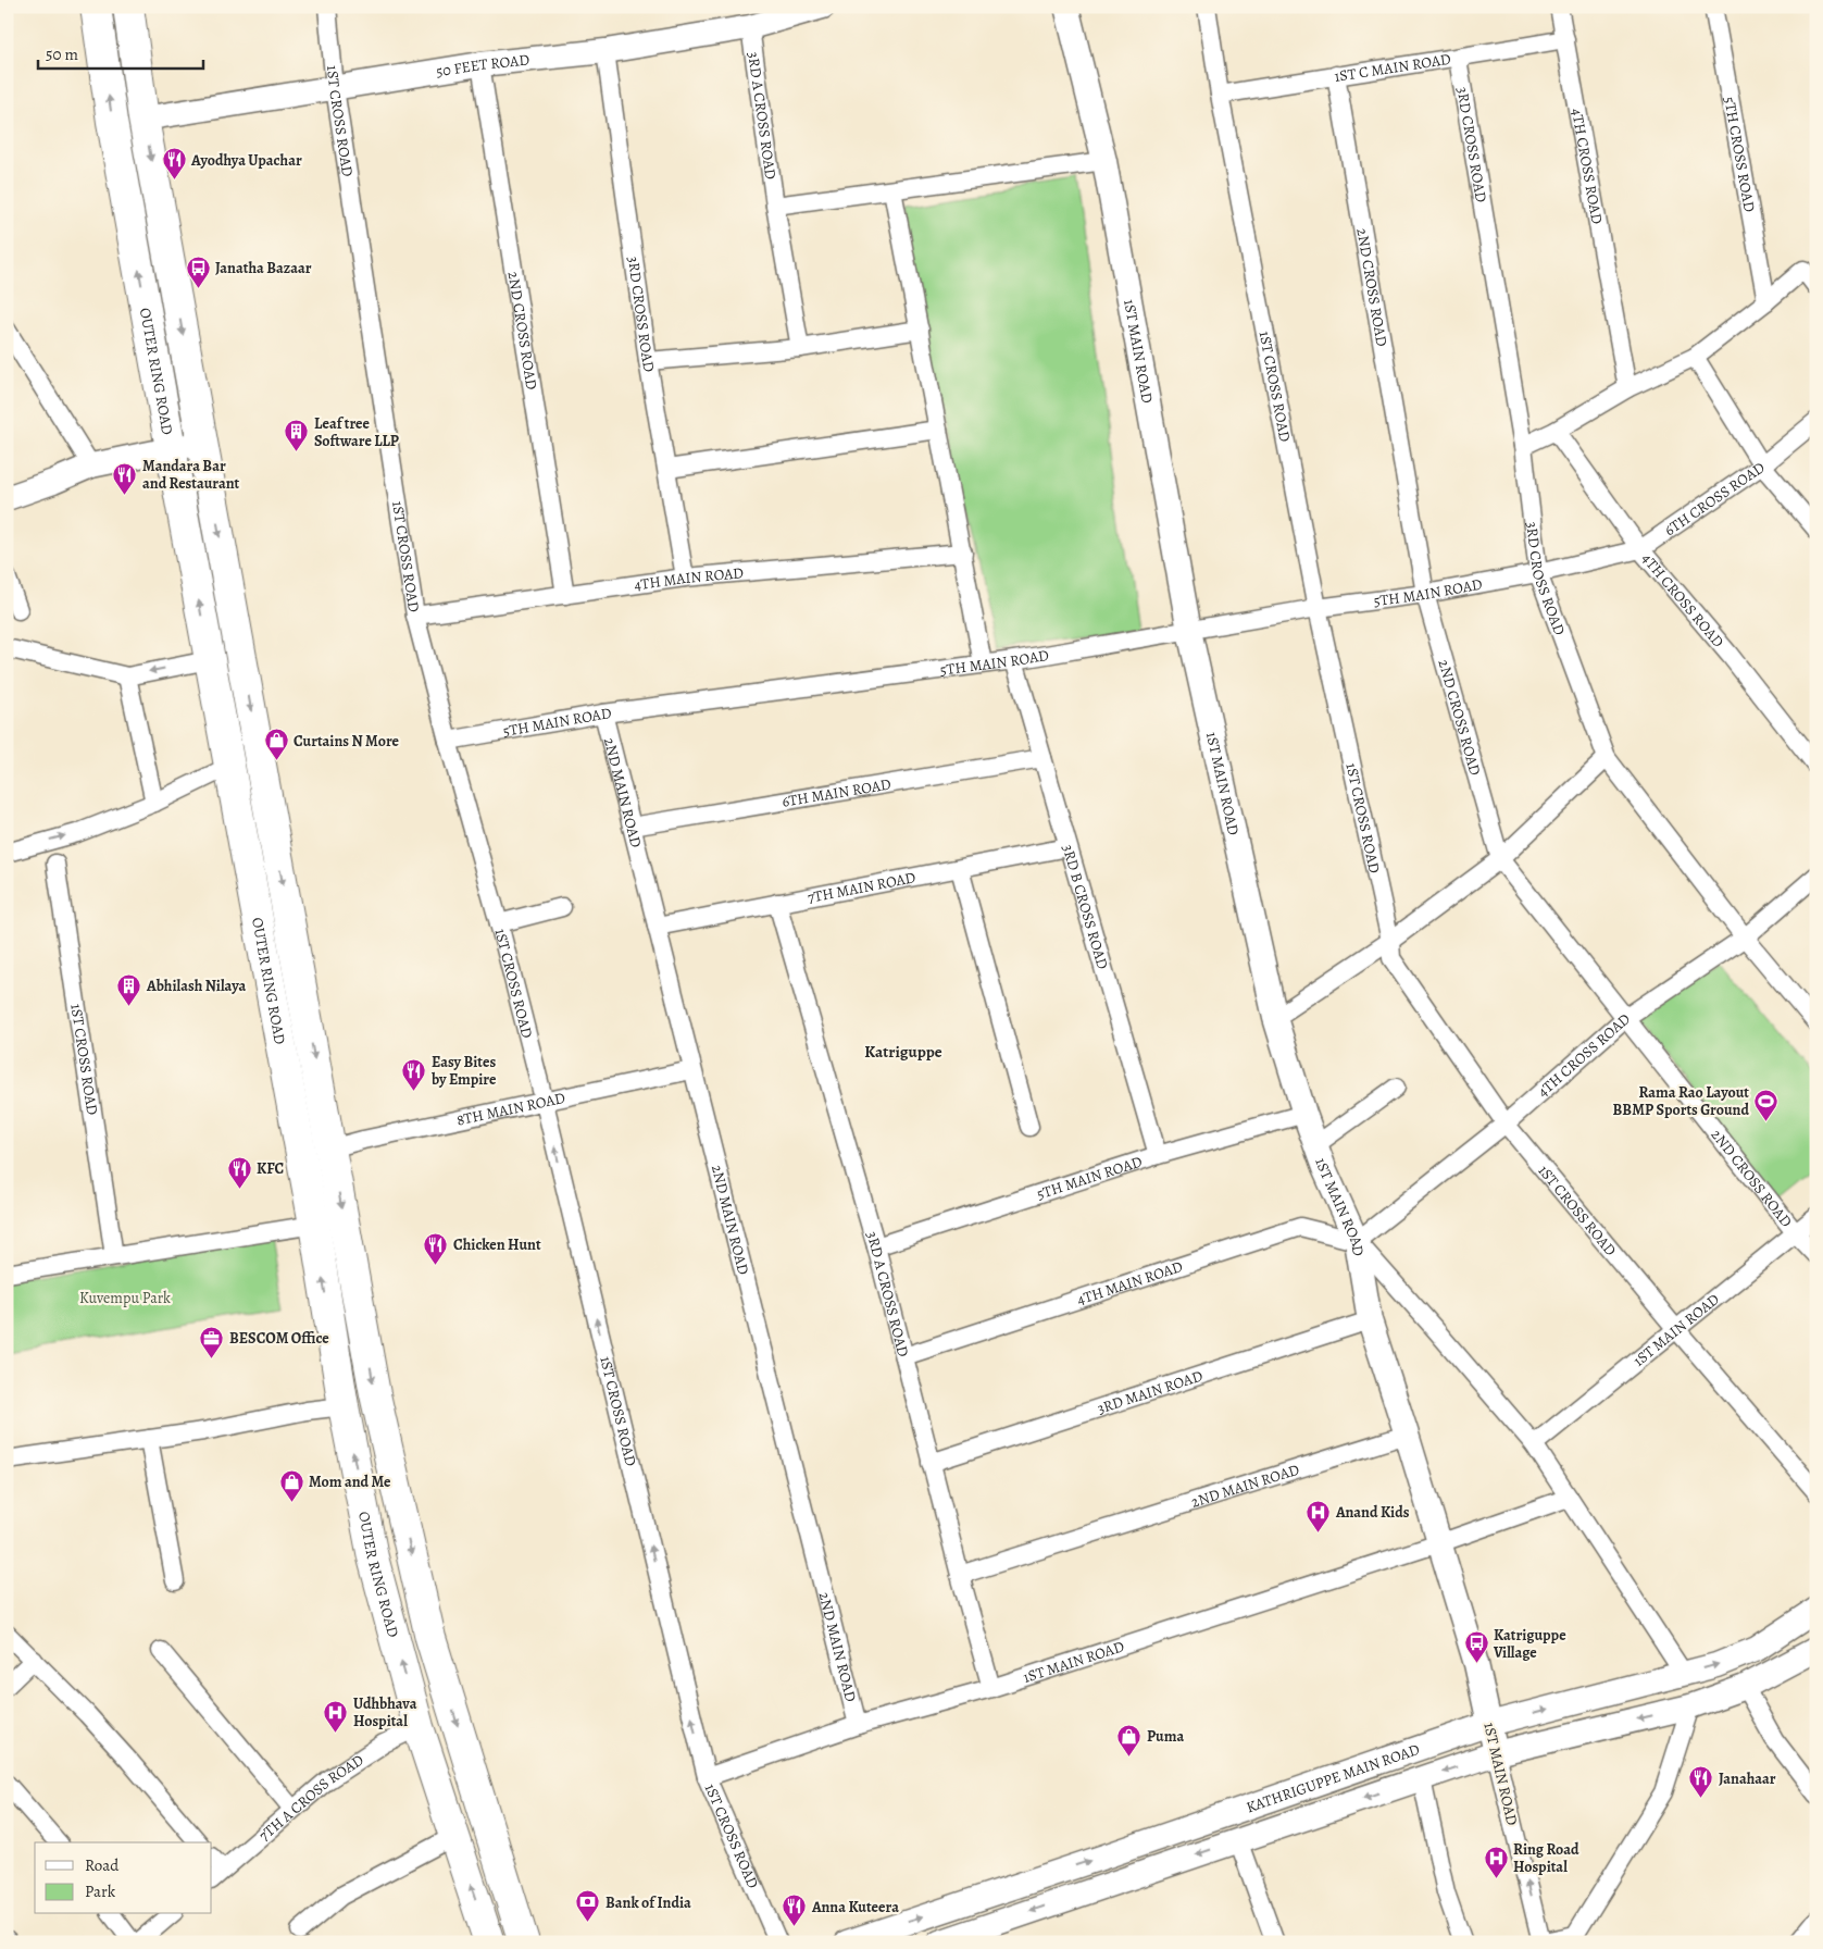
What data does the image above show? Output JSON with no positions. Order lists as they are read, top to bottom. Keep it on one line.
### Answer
{"streets":{"highway":["OUTER RING ROAD"],"street":["50 FEET ROAD","1ST C MAIN ROAD","3RD A CROSS ROAD","1ST CROSS ROAD","3RD CROSS ROAD","5TH CROSS ROAD","4TH CROSS ROAD","2ND CROSS ROAD","1ST MAIN ROAD","6TH CROSS ROAD","4TH MAIN ROAD","5TH MAIN ROAD","2ND MAIN ROAD","6TH MAIN ROAD","7TH MAIN ROAD","3RD B CROSS ROAD","8TH MAIN ROAD","3RD MAIN ROAD","KATHRIGUPPE MAIN ROAD","7TH A CROSS ROAD"]},"crossings":[["50 FEET ROAD","3RD A CROSS ROAD"],["50 FEET ROAD","1ST CROSS ROAD"],["50 FEET ROAD","3RD CROSS ROAD"],["50 FEET ROAD","2ND CROSS ROAD"],["50 FEET ROAD","OUTER RING ROAD"],["1ST C MAIN ROAD","1ST CROSS ROAD"],["1ST C MAIN ROAD","3RD CROSS ROAD"],["1ST C MAIN ROAD","4TH CROSS ROAD"],["1ST C MAIN ROAD","2ND CROSS ROAD"],["3RD A CROSS ROAD","1ST MAIN ROAD"],["3RD A CROSS ROAD","4TH MAIN ROAD"],["3RD A CROSS ROAD","5TH MAIN ROAD"],["3RD A CROSS ROAD","2ND MAIN ROAD"],["3RD A CROSS ROAD","7TH MAIN ROAD"],["3RD A CROSS ROAD","3RD MAIN ROAD"],["1ST CROSS ROAD","4TH CROSS ROAD"],["1ST CROSS ROAD","1ST MAIN ROAD"],["1ST CROSS ROAD","4TH MAIN ROAD"],["1ST CROSS ROAD","5TH MAIN ROAD"],["1ST CROSS ROAD","8TH MAIN ROAD"],["3RD CROSS ROAD","4TH CROSS ROAD"],["3RD CROSS ROAD","6TH CROSS ROAD"],["3RD CROSS ROAD","4TH MAIN ROAD"],["3RD CROSS ROAD","5TH MAIN ROAD"],["4TH CROSS ROAD","2ND CROSS ROAD"],["4TH CROSS ROAD","1ST MAIN ROAD"],["4TH CROSS ROAD","6TH CROSS ROAD"],["4TH CROSS ROAD","4TH MAIN ROAD"],["2ND CROSS ROAD","1ST MAIN ROAD"],["2ND CROSS ROAD","4TH MAIN ROAD"],["2ND CROSS ROAD","5TH MAIN ROAD"],["1ST MAIN ROAD","4TH MAIN ROAD"],["1ST MAIN ROAD","5TH MAIN ROAD"],["1ST MAIN ROAD","2ND MAIN ROAD"],["1ST MAIN ROAD","3RD MAIN ROAD"],["1ST MAIN ROAD","KATHRIGUPPE MAIN ROAD"],["OUTER RING ROAD","8TH MAIN ROAD"],["OUTER RING ROAD","7TH A CROSS ROAD"],["6TH CROSS ROAD","5TH MAIN ROAD"],["5TH MAIN ROAD","2ND MAIN ROAD"],["5TH MAIN ROAD","3RD B CROSS ROAD"],["2ND MAIN ROAD","6TH MAIN ROAD"],["2ND MAIN ROAD","7TH MAIN ROAD"],["2ND MAIN ROAD","8TH MAIN ROAD"],["6TH MAIN ROAD","3RD B CROSS ROAD"],["7TH MAIN ROAD","3RD B CROSS ROAD"]],"districts":["Katriguppe"],"parks":["Kuvempu Park"],"places":{"restaurant":["Ayodhya Upachar","Mandara Bar and Restaurant","Easy Bites by Empire","KFC","Chicken Hunt","Janahaar","Anna Kuteera"],"bus stop":["Janatha Bazaar","Katriguppe Village"],"building":["Leaf tree Software LLP","Abhilash Nilaya"],"shop":["Curtains N More","Mom and Me","Puma"],"sports":["Rama Rao Layout BBMP Sports Ground"],"office":["BESCOM Office"],"hospital":["Anand Kids","Udhbhava Hospital","Ring Road Hospital"],"bank":["Bank of India"]},"legend":["Road","Park"],"scale_bar":"50 m"}
